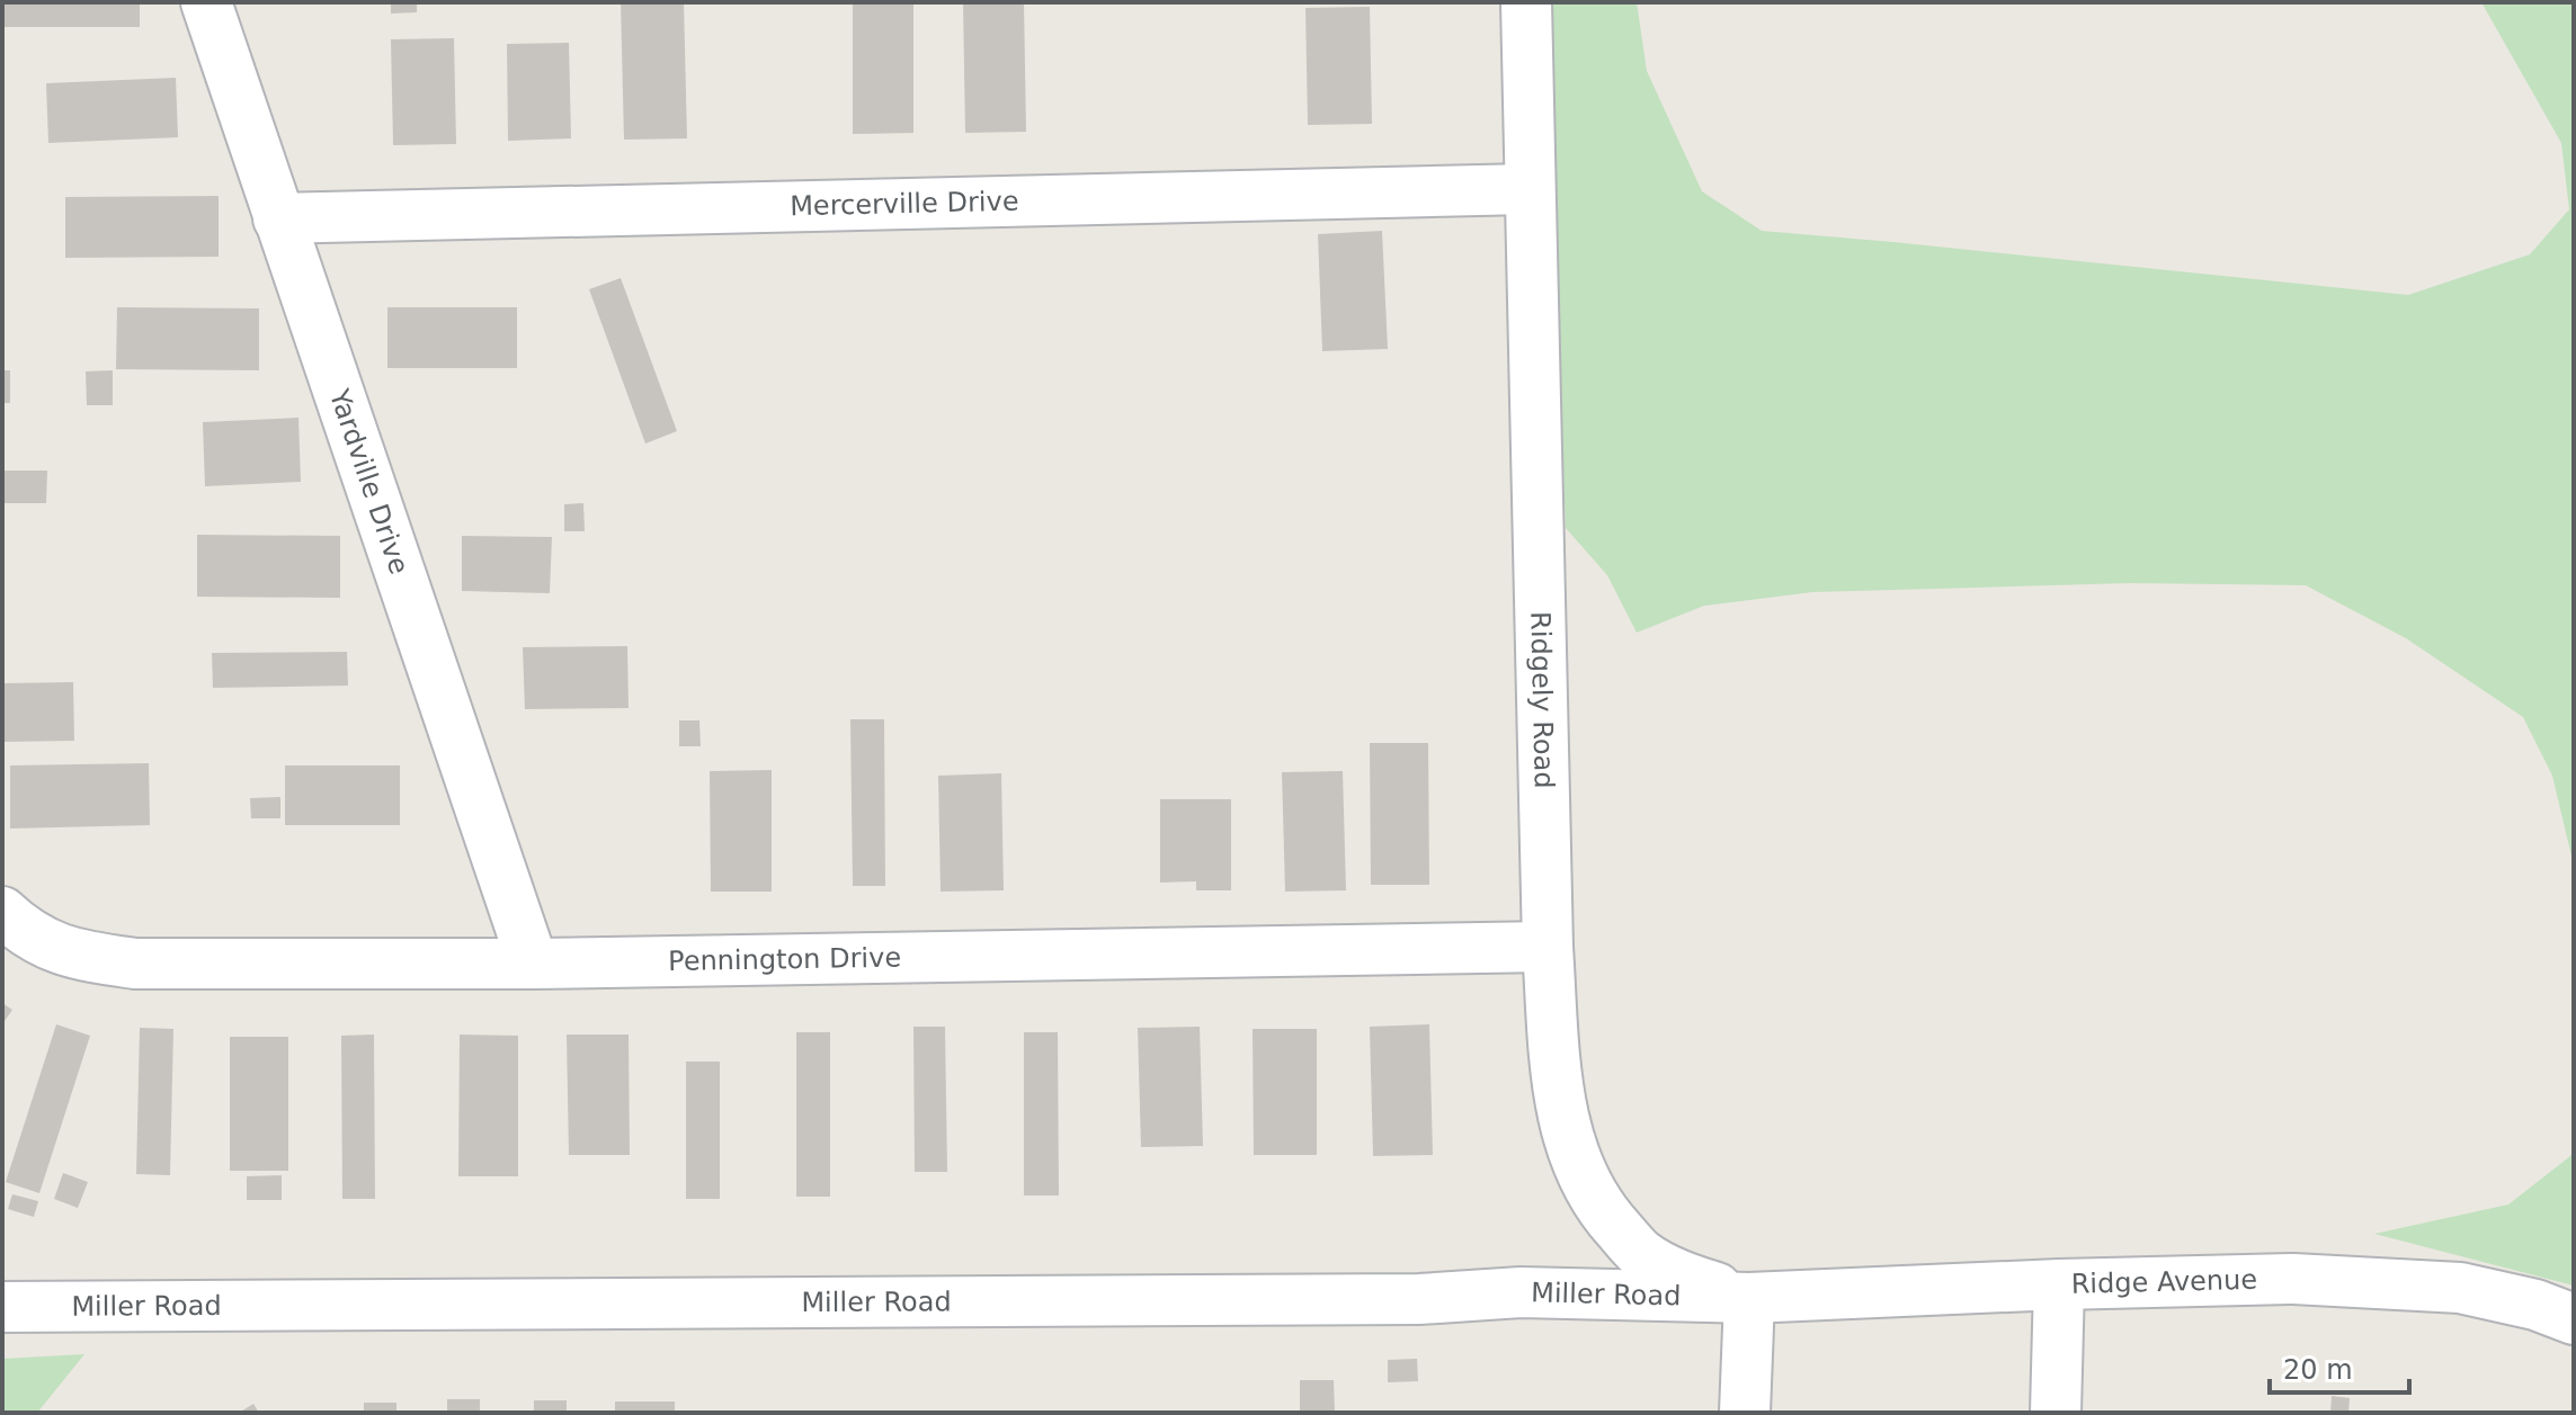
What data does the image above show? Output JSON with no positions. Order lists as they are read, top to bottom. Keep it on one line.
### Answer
{"streets":{"street":["Mercerville Drive","Yardville Drive","Ridgely Road","Pennington Drive","Ridge Avenue","Miller Road"]},"crossings":[["Mercerville Drive","Yardville Drive"],["Mercerville Drive","Ridgely Road"],["Yardville Drive","Pennington Drive"],["Ridgely Road","Pennington Drive"],["Ridgely Road","Ridge Avenue"],["Ridgely Road","Miller Road"],["Ridge Avenue","Miller Road"]],"scale_bar":"20 m"}
